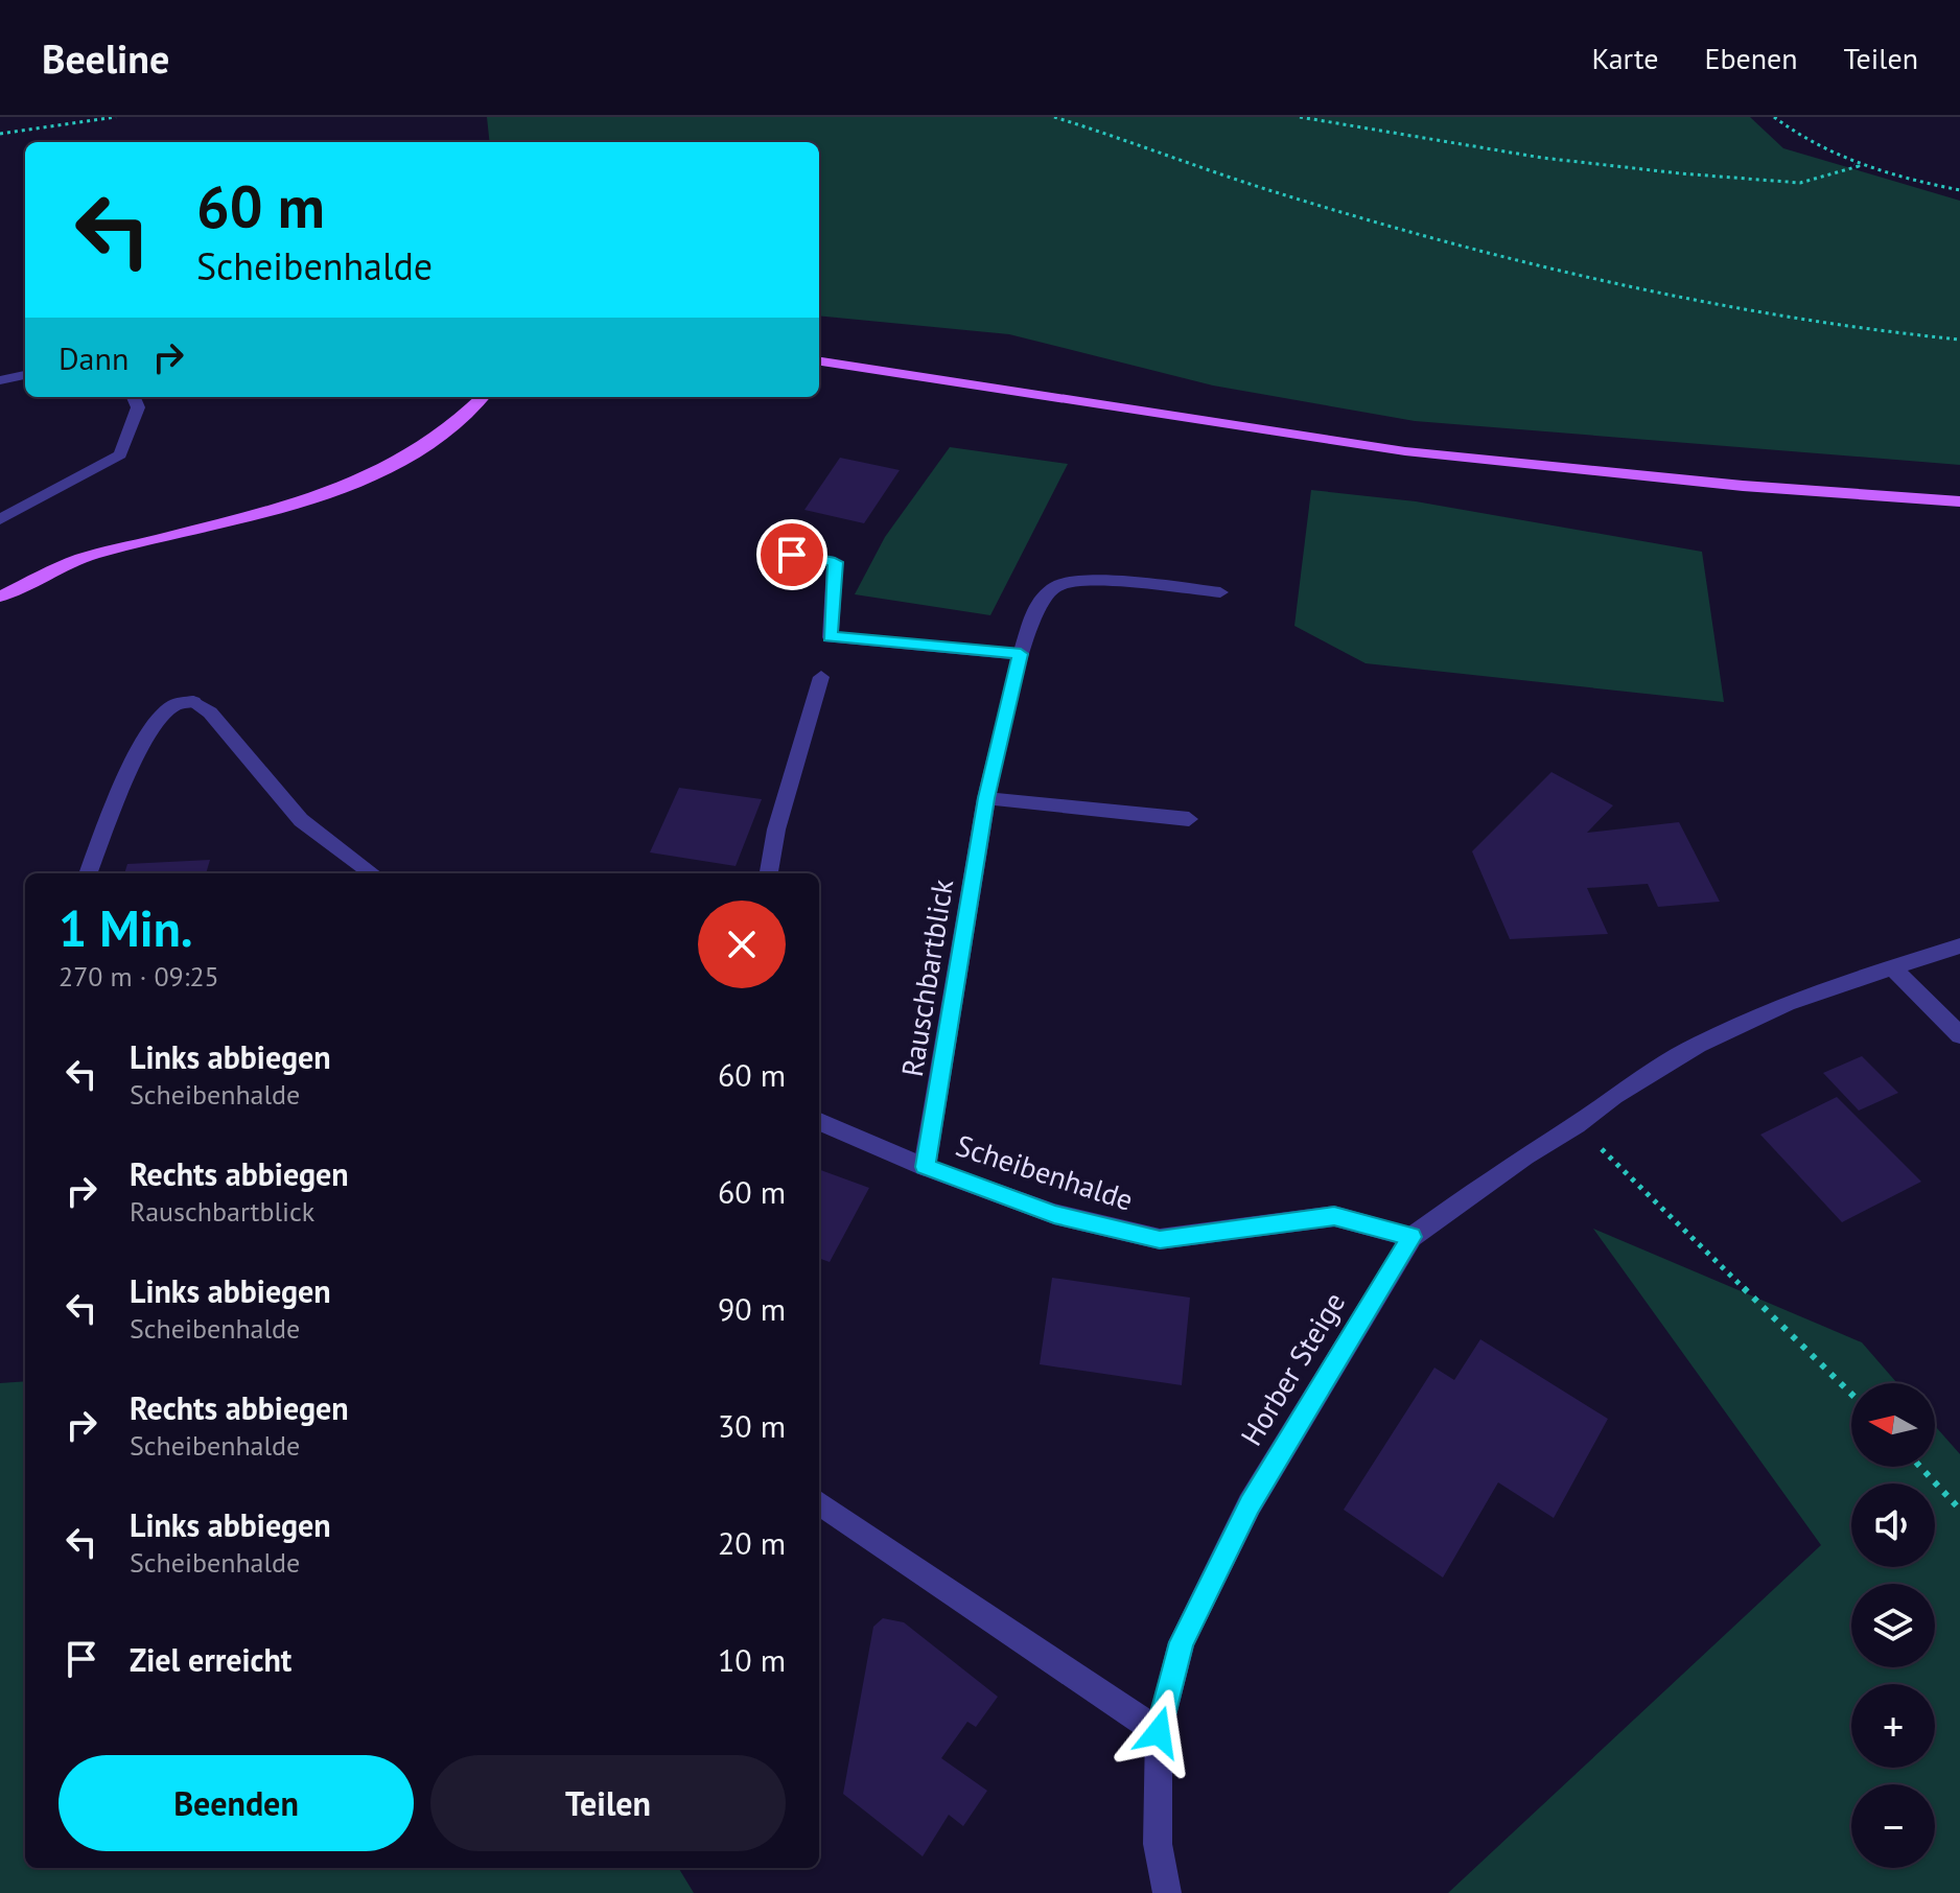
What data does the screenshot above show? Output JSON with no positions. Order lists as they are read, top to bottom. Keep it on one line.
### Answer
{"streets":{"street":["Rauschbartblick","Scheibenhalde","Horber Steige"]},"crossings":[["Rauschbartblick","Scheibenhalde"],["Scheibenhalde","Horber Steige"]],"north":"left","page":{"header":"Beeline","nav":["Karte","Ebenen","Teilen"],"turn":["60 m","Scheibenhalde"],"then":"Dann","heading":["1 Min.","270 m · 09:25"],"list":[{"name":"Links abbiegen","note":"Scheibenhalde","value":"60 m"},{"name":"Rechts abbiegen","note":"Rauschbartblick","value":"60 m"},{"name":"Links abbiegen","note":"Scheibenhalde","value":"90 m"},{"name":"Rechts abbiegen","note":"Scheibenhalde","value":"30 m"},{"name":"Links abbiegen","note":"Scheibenhalde","value":"20 m"},{"name":"Ziel erreicht","value":"10 m"}],"map_buttons":["+","−"],"buttons":["Beenden","Teilen"]}}
